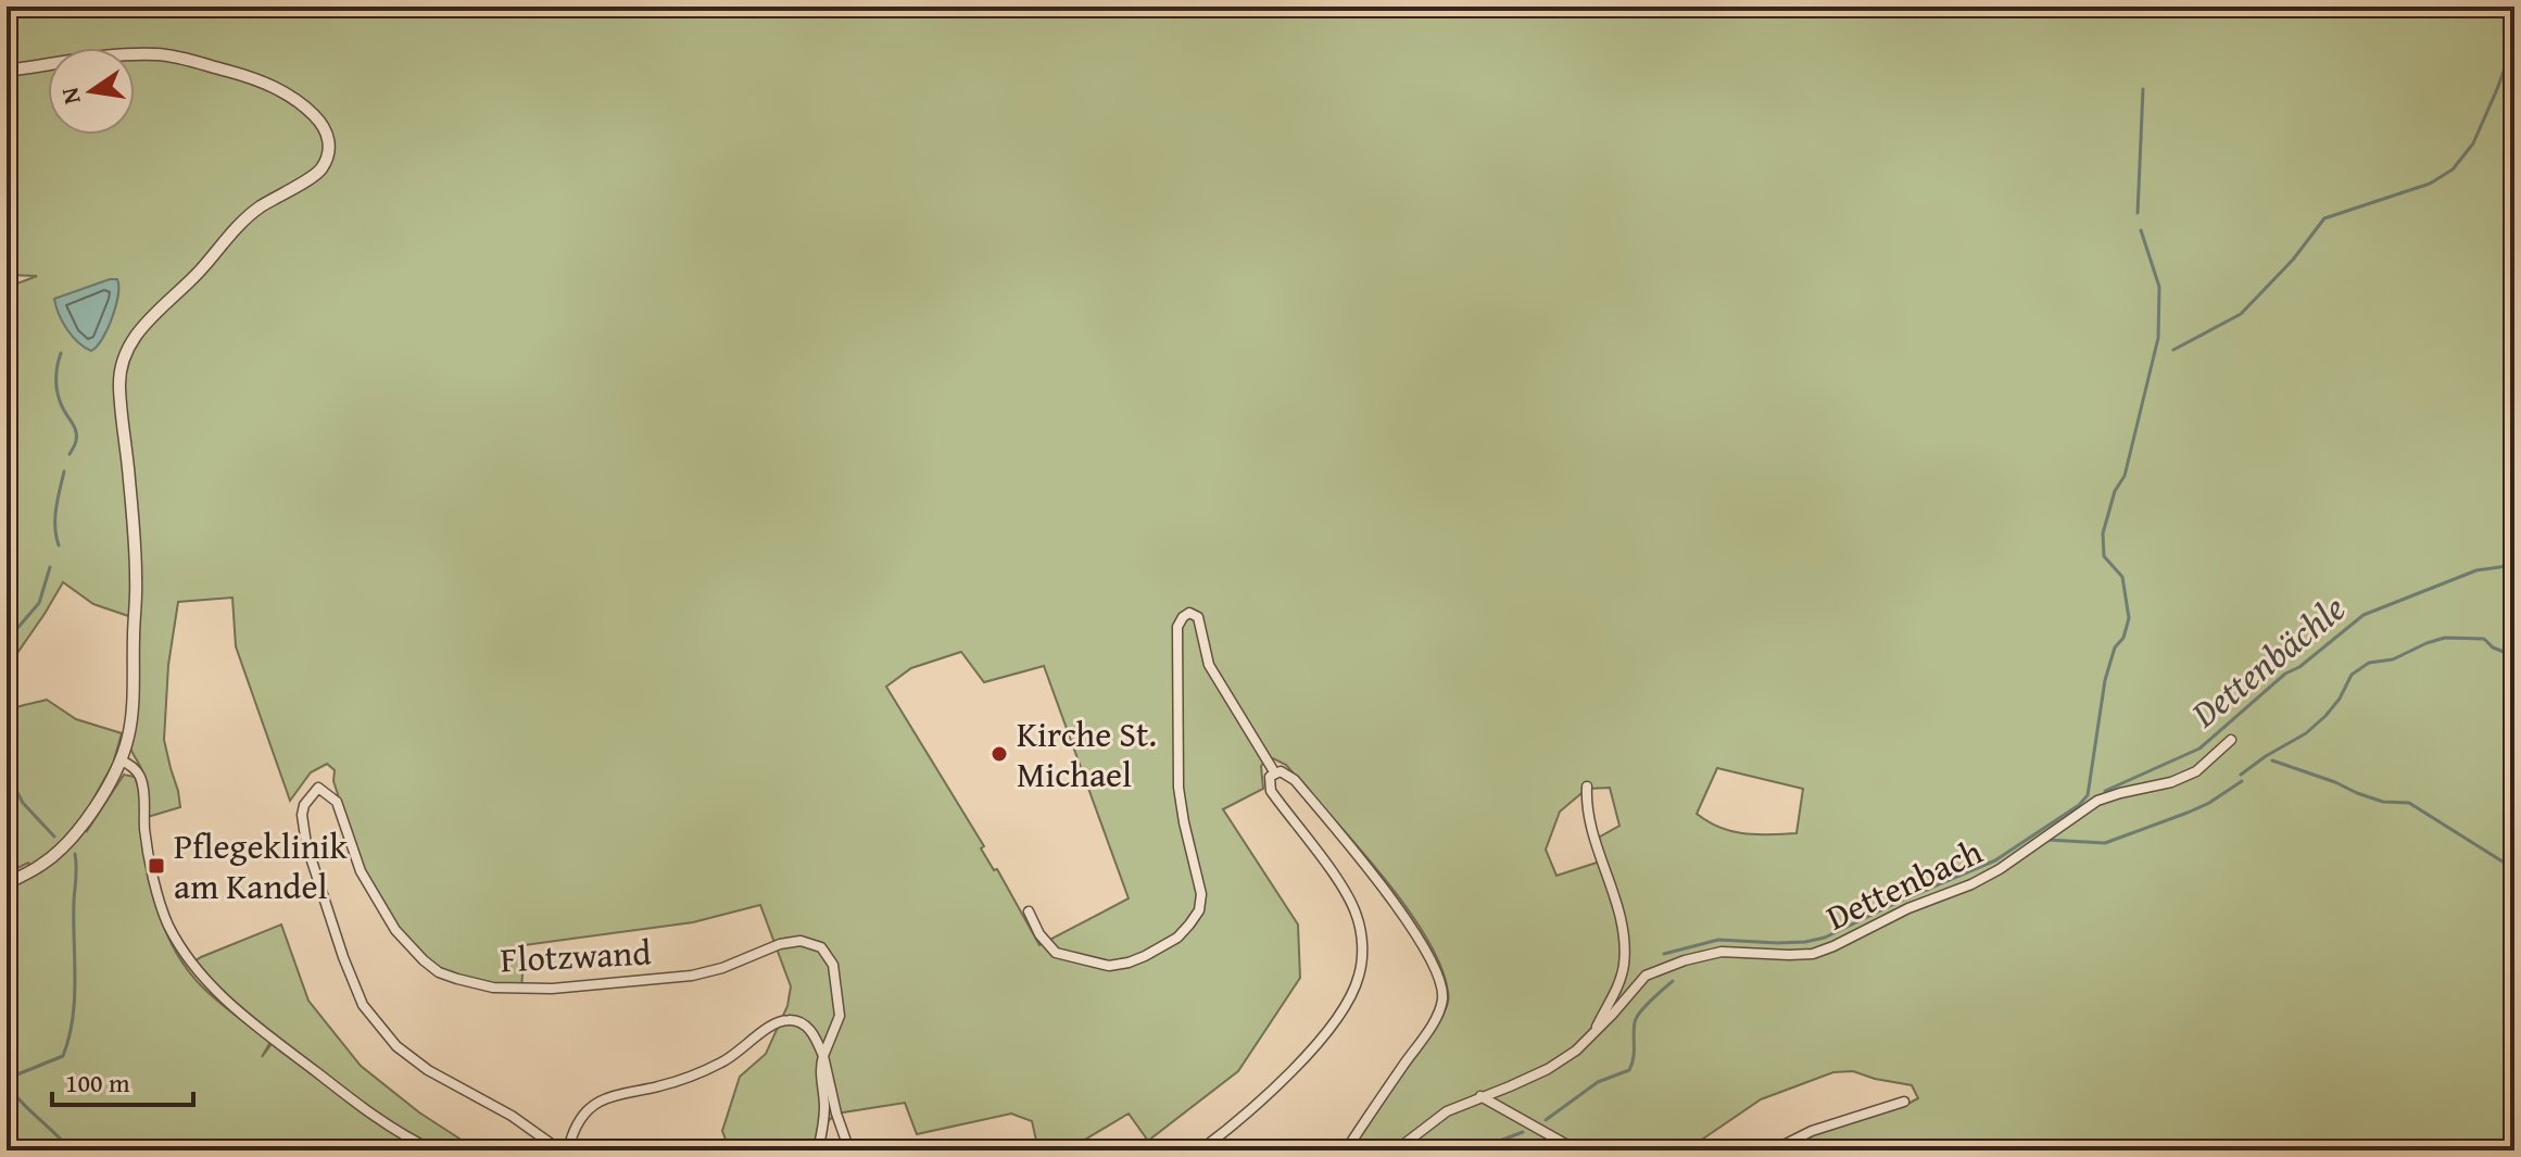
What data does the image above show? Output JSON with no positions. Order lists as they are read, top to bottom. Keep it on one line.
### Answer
{"streets":{"street":["Dettenbach","Flotzwand"]},"water":["Dettenbächle"],"places":{"other":["Kirche St. Michael"],"transit":["Pflegeklinik am Kandel"]},"scale_bar":"100 m","north":"left"}
